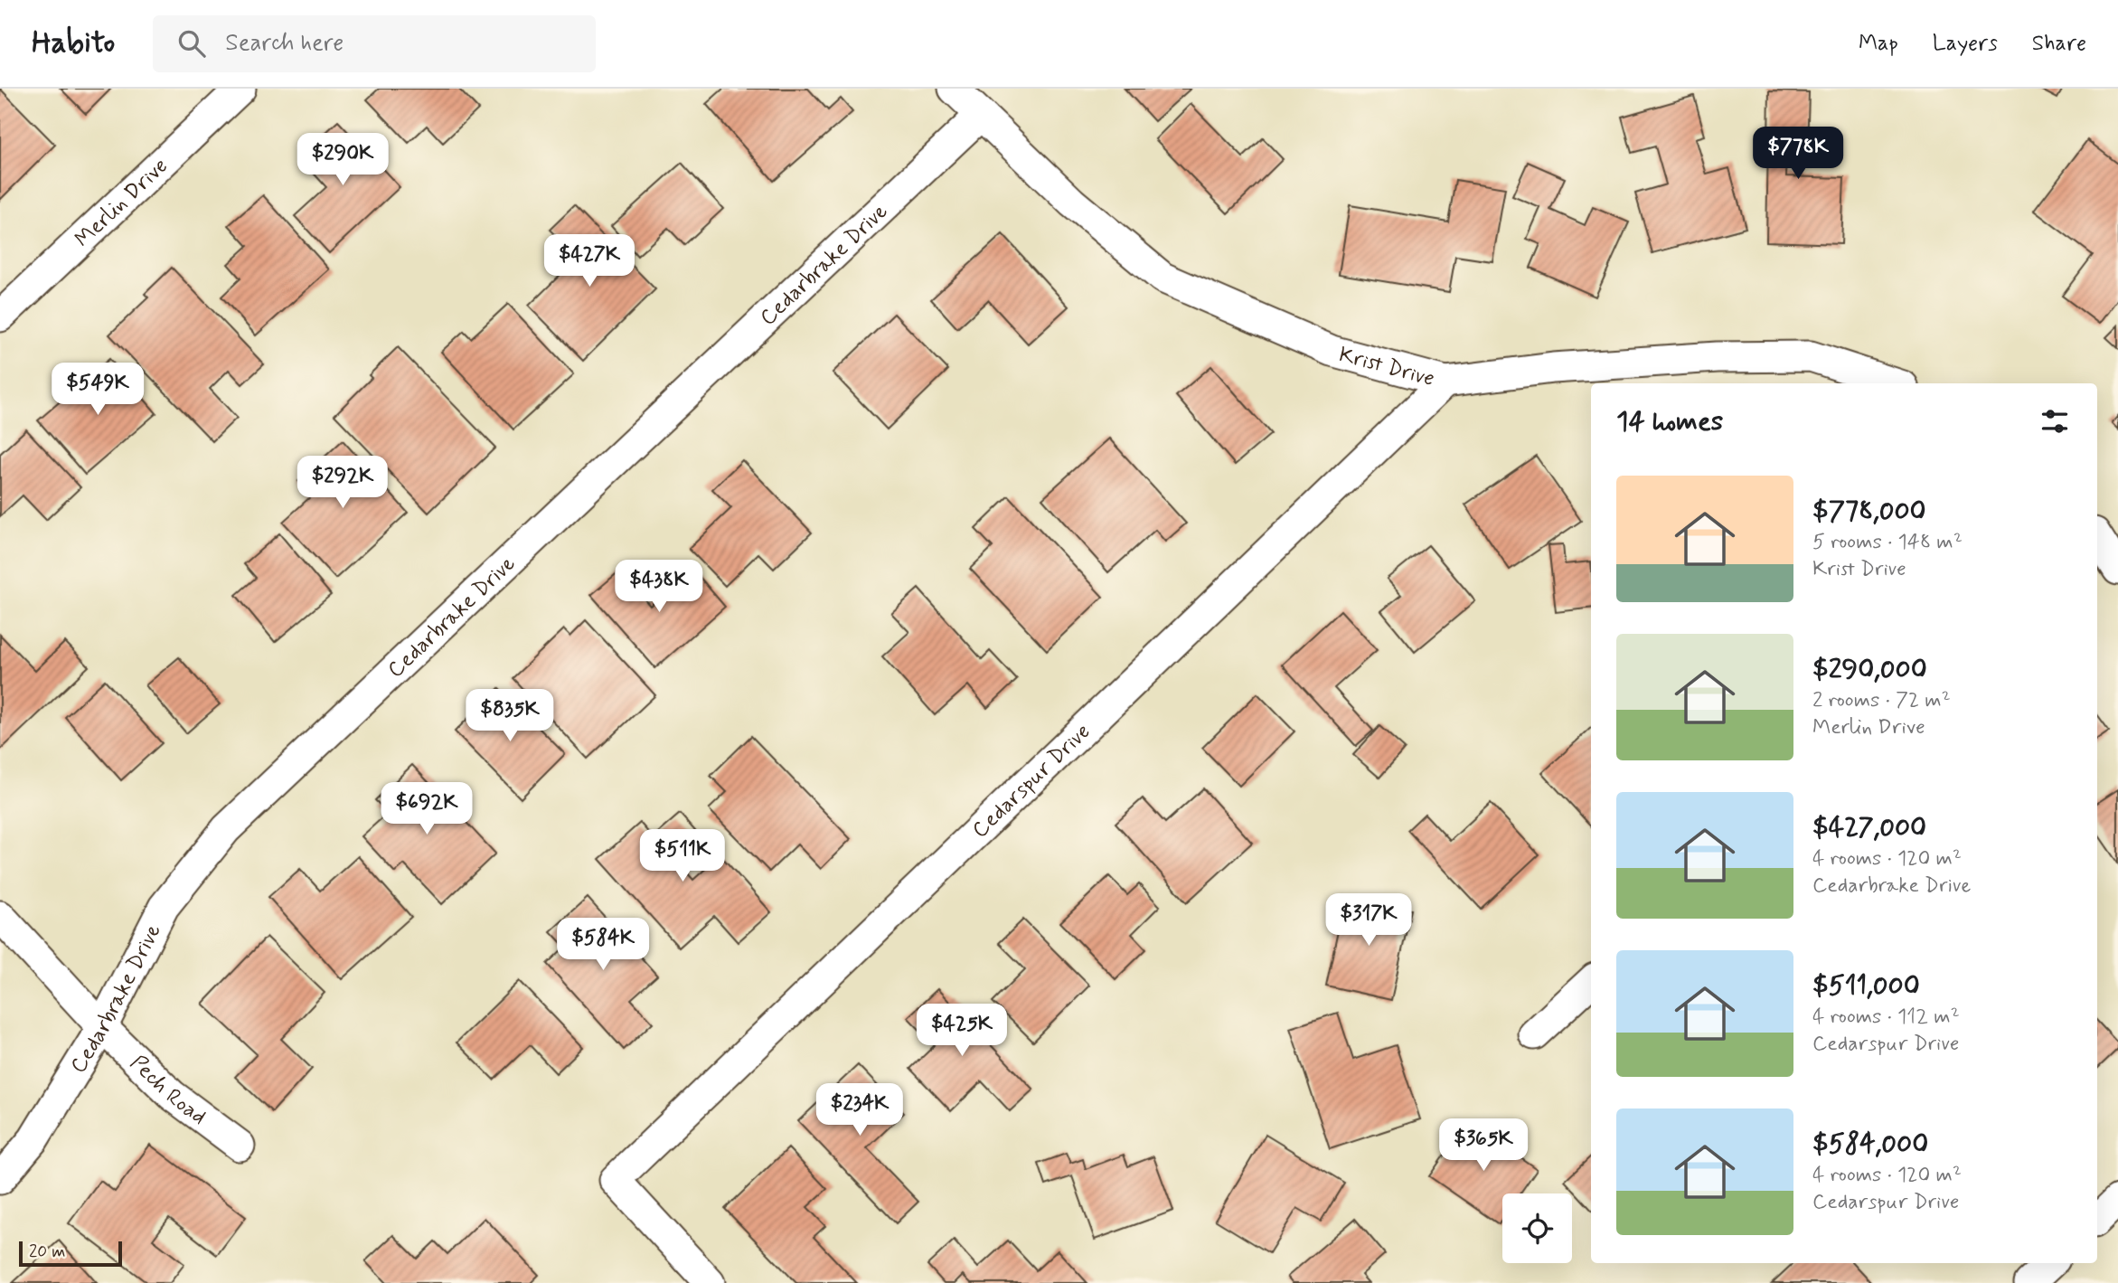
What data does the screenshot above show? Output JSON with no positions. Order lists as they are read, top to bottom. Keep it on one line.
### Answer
{"streets":{"street":["Merlin Drive","Cedarbrake Drive","Krist Drive","Cedarspur Drive","Pech Road"]},"crossings":[["Cedarbrake Drive","Krist Drive"],["Cedarbrake Drive","Pech Road"],["Krist Drive","Cedarspur Drive"]],"scale_bar":"20 m","page":{"header":"Habito","search":"Search here","nav":["Map","Layers","Share"],"price":["$778K","$290K","$427K","$549K","$292K","$438K","$835K","$692K","$511K","$317K","$584K","$425K","$234K","$365K"],"heading":"14 homes","list":[{"name":"$778,000","note":"5 rooms · 148 m² · Krist Drive"},{"name":"$290,000","note":"2 rooms · 72 m² · Merlin Drive"},{"name":"$427,000","note":"4 rooms · 120 m² · Cedarbrake Drive"},{"name":"$511,000","note":"4 rooms · 112 m² · Cedarspur Drive"},{"name":"$584,000","note":"4 rooms · 120 m² · Cedarspur Drive"}],"scale":"20 m"}}
